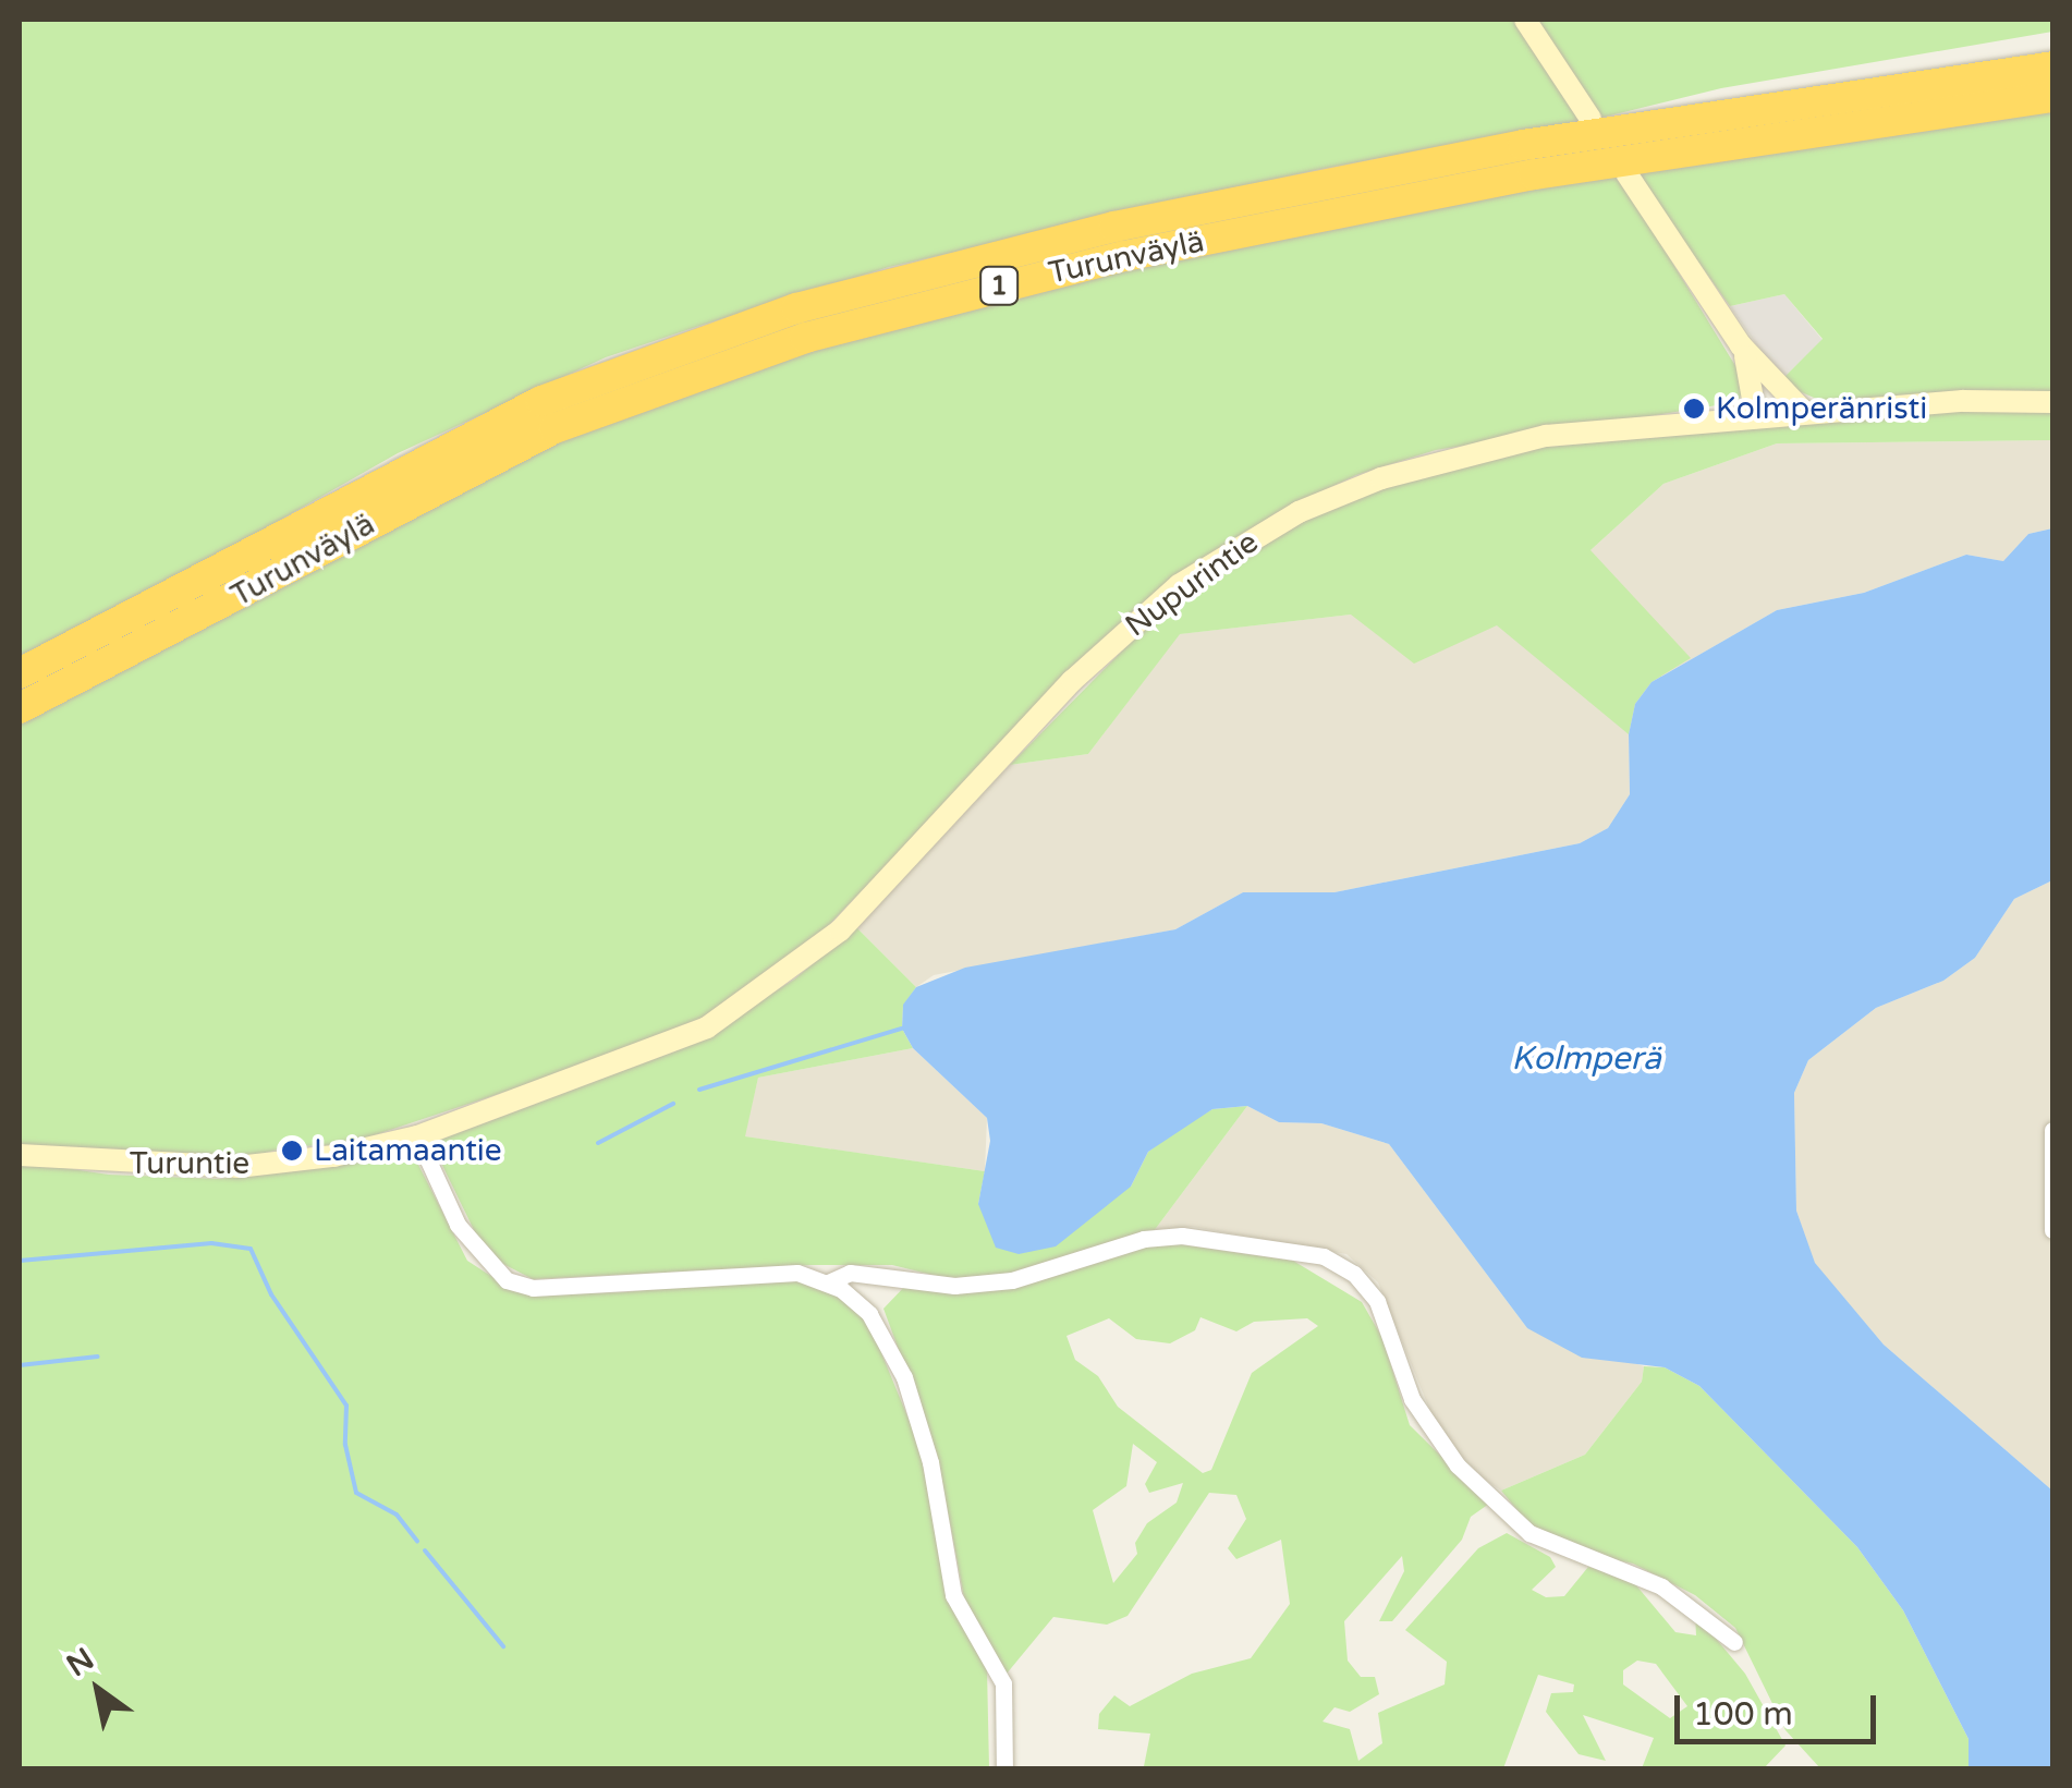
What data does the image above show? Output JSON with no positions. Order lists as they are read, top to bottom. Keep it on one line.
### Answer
{"streets":{"highway":["Turunväylä","1"],"main road":["Nupurintie","Turuntie"]},"crossings":[["Nupurintie","Turuntie"]],"water":["Kolmperä"],"places":["Kolmperänristi","Laitamaantie"],"scale_bar":"100 m","north":"top left"}
